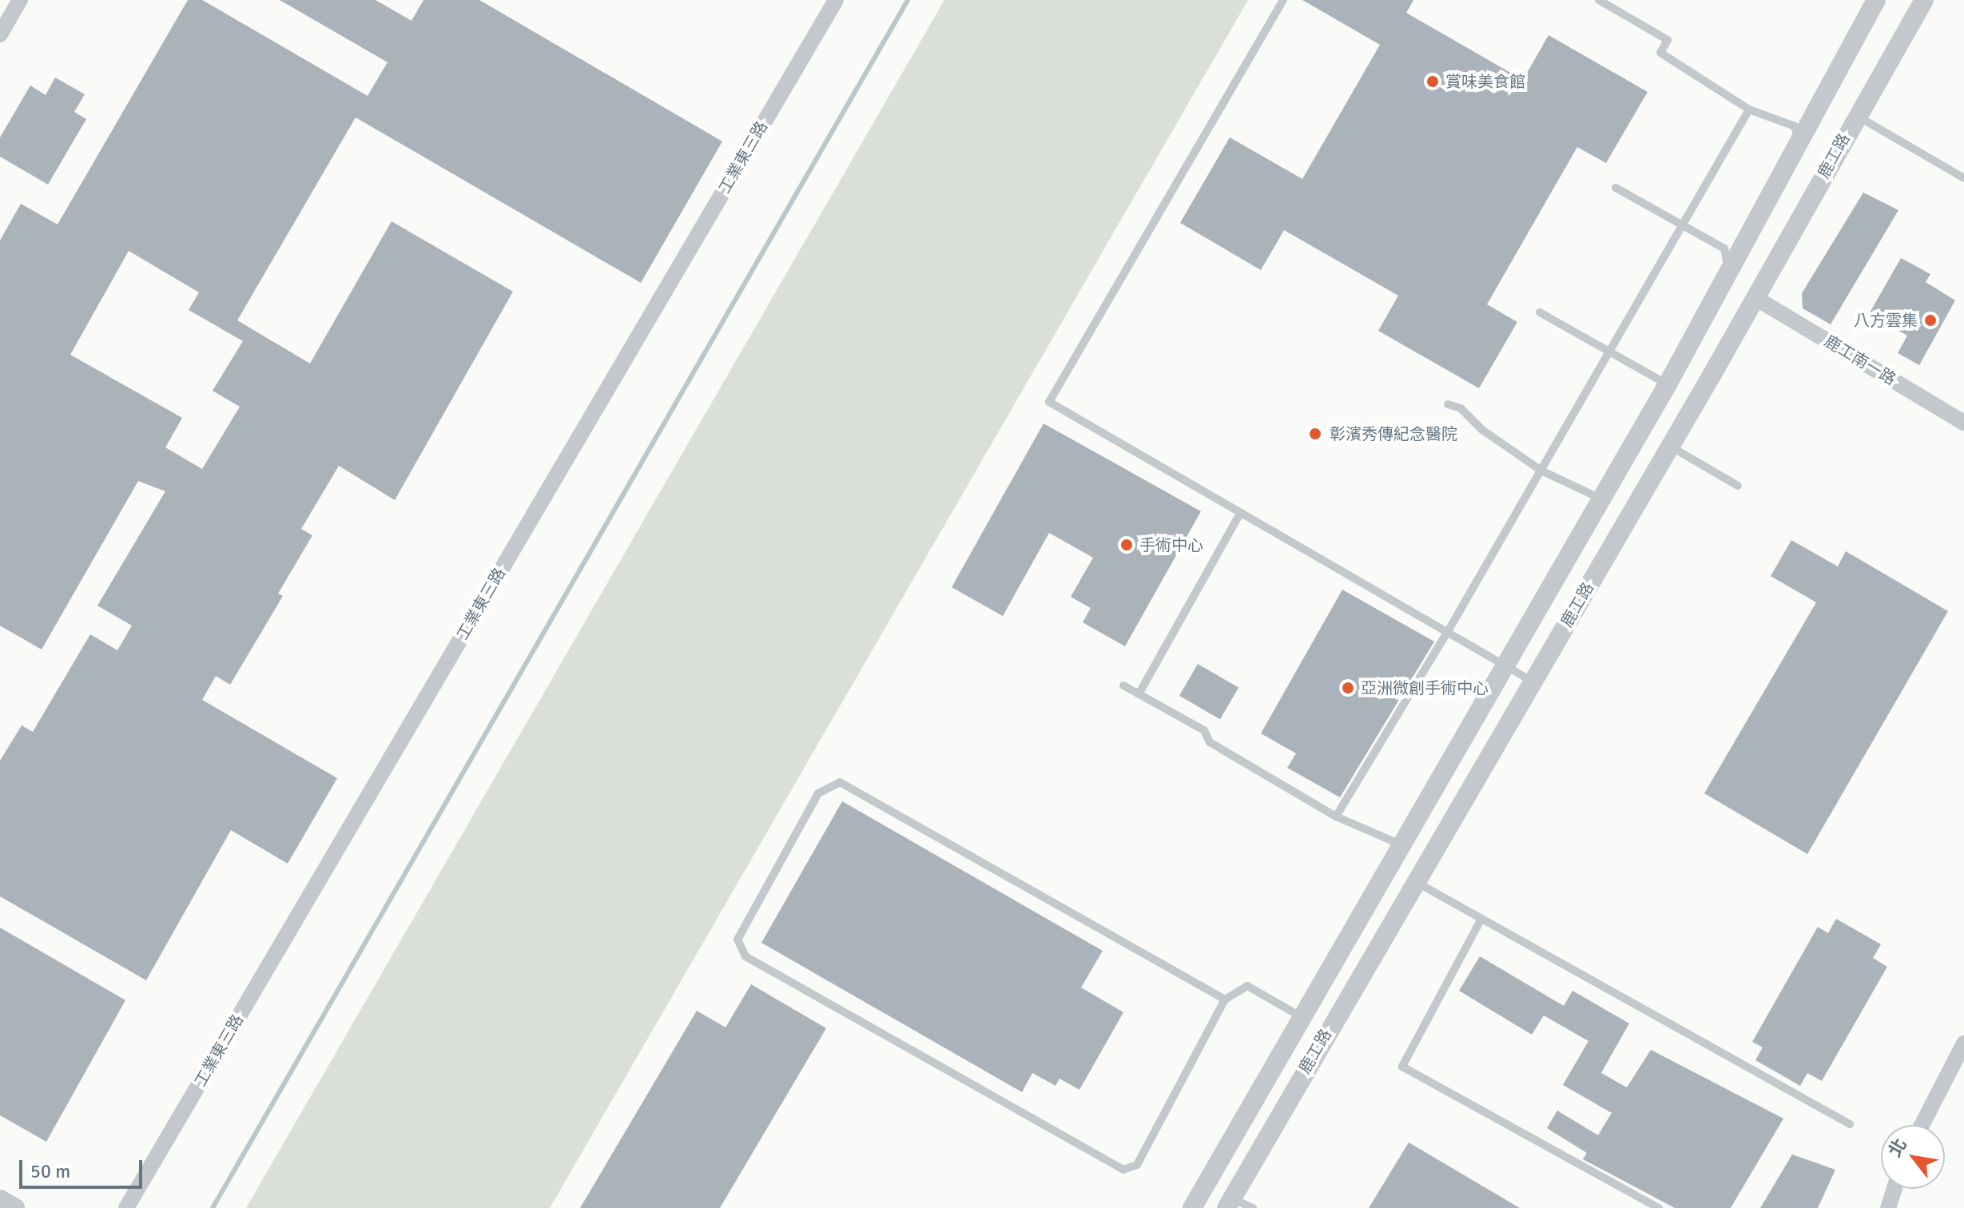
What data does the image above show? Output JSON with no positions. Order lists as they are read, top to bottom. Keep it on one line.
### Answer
{"streets":{"street":["鹿工路","工業東三路","鹿工南一路"]},"crossings":[["鹿工路","鹿工南一路"]],"places":["賞味美食館","八方雲集","彰濱秀傳紀念醫院","手術中心","亞洲微創手術中心"],"scale_bar":"50 m","north":"top left"}
